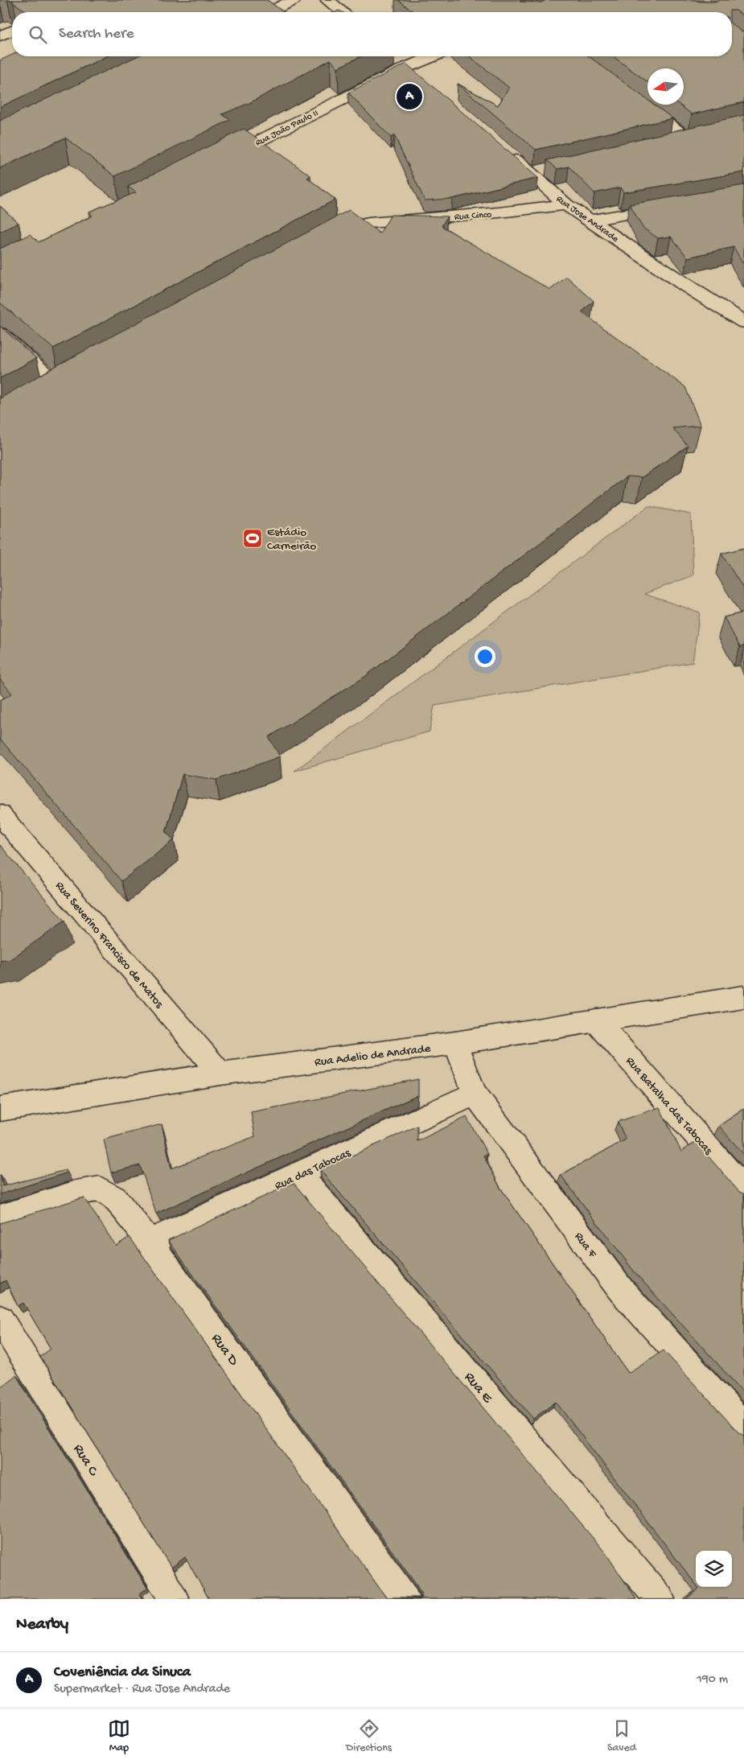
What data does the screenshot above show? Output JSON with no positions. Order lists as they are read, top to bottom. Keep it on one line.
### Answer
{"streets":{"street":["Rua João Paulo II","Rua Cinco","Rua Jose Andrade","Rua Severino Francisco de Matos","Rua Adelio de Andrade","Rua Batalha das Tabocas","Rua das Tabocas","Rua F","Rua D","Rua E","Rua C"]},"crossings":[["Rua Cinco","Rua Jose Andrade"],["Rua Severino Francisco de Matos","Rua Adelio de Andrade"],["Rua Adelio de Andrade","Rua Batalha das Tabocas"],["Rua Adelio de Andrade","Rua F"],["Rua das Tabocas","Rua F"],["Rua das Tabocas","Rua D"],["Rua das Tabocas","Rua E"]],"places":{"sports":["Estádio Carneirão"]},"north":"left","page":{"search":"Search here","pins":"A","heading":"Nearby","list":[{"mark":"A","name":"Coveniência da Sinuca","note":"Supermarket · Rua Jose Andrade","value":"190 m"}],"nav":["Map","Directions","Saved"]}}
